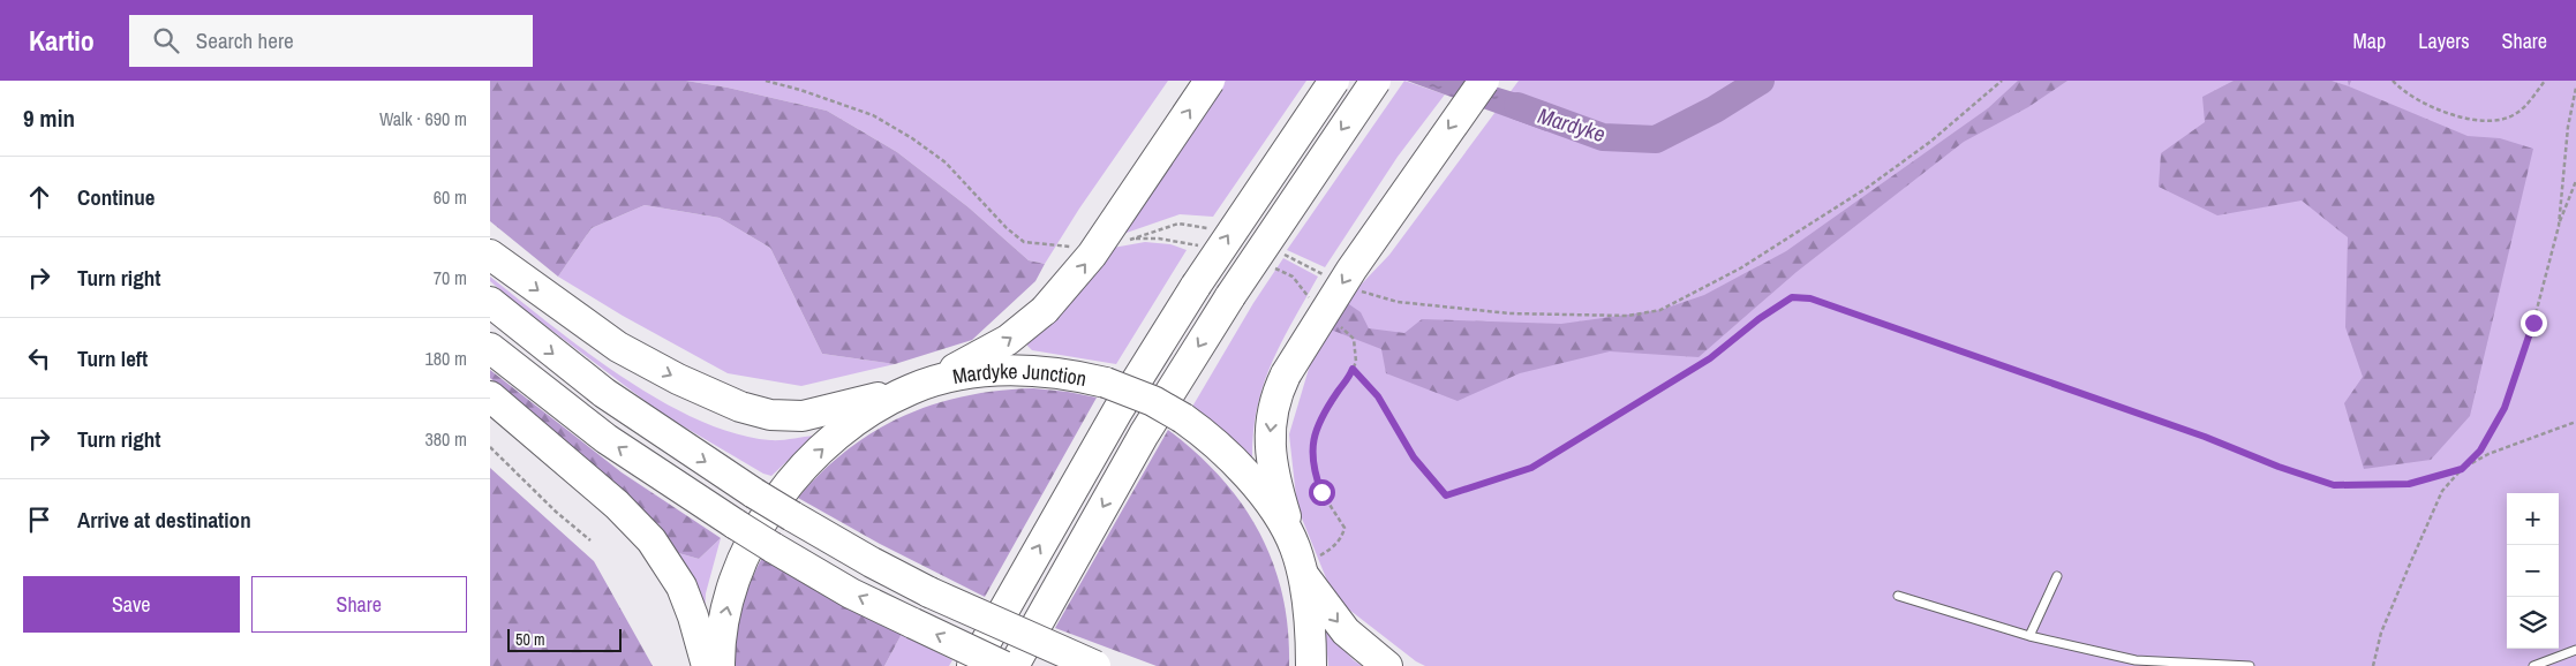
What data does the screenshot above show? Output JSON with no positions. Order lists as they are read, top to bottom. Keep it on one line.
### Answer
{"streets":{"highway":["Mardyke Junction"]},"one_way":["Mardyke Junction"],"water":["Mardyke"],"scale_bar":"50 m","page":{"header":"Kartio","search":"Search here","nav":["Map","Layers","Share"],"heading":["9 min","Walk · 690 m"],"list":[["Continue","60 m"],["Turn right","70 m"],["Turn left","180 m"],["Turn right","380 m"],"Arrive at destination"],"map_buttons":["+","−"],"buttons":["Save","Share"],"scale":"50 m"}}
